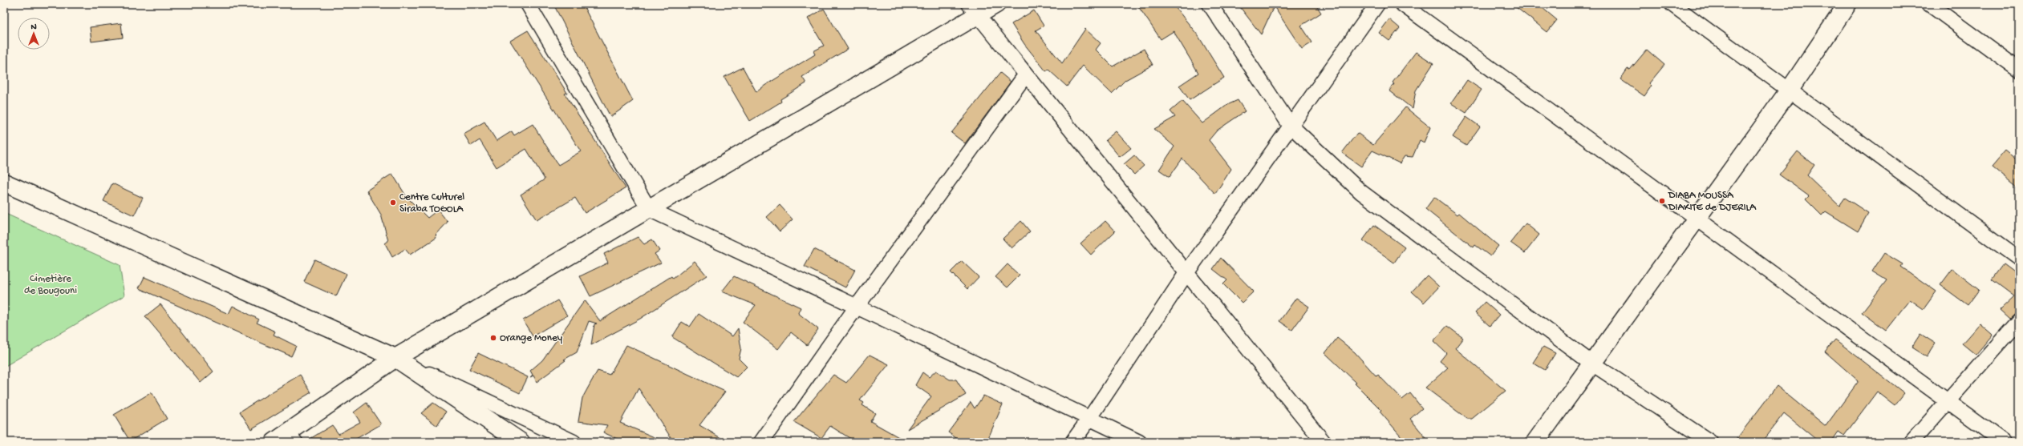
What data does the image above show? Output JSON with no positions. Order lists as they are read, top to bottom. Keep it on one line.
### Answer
{"parks":["Cimetière de Bougouni"],"places":["DIABA MOUSSA DIAKITE de DJERILA","Centre Culturel Siraba TOGOLA","Orange Money"],"north":"top"}
